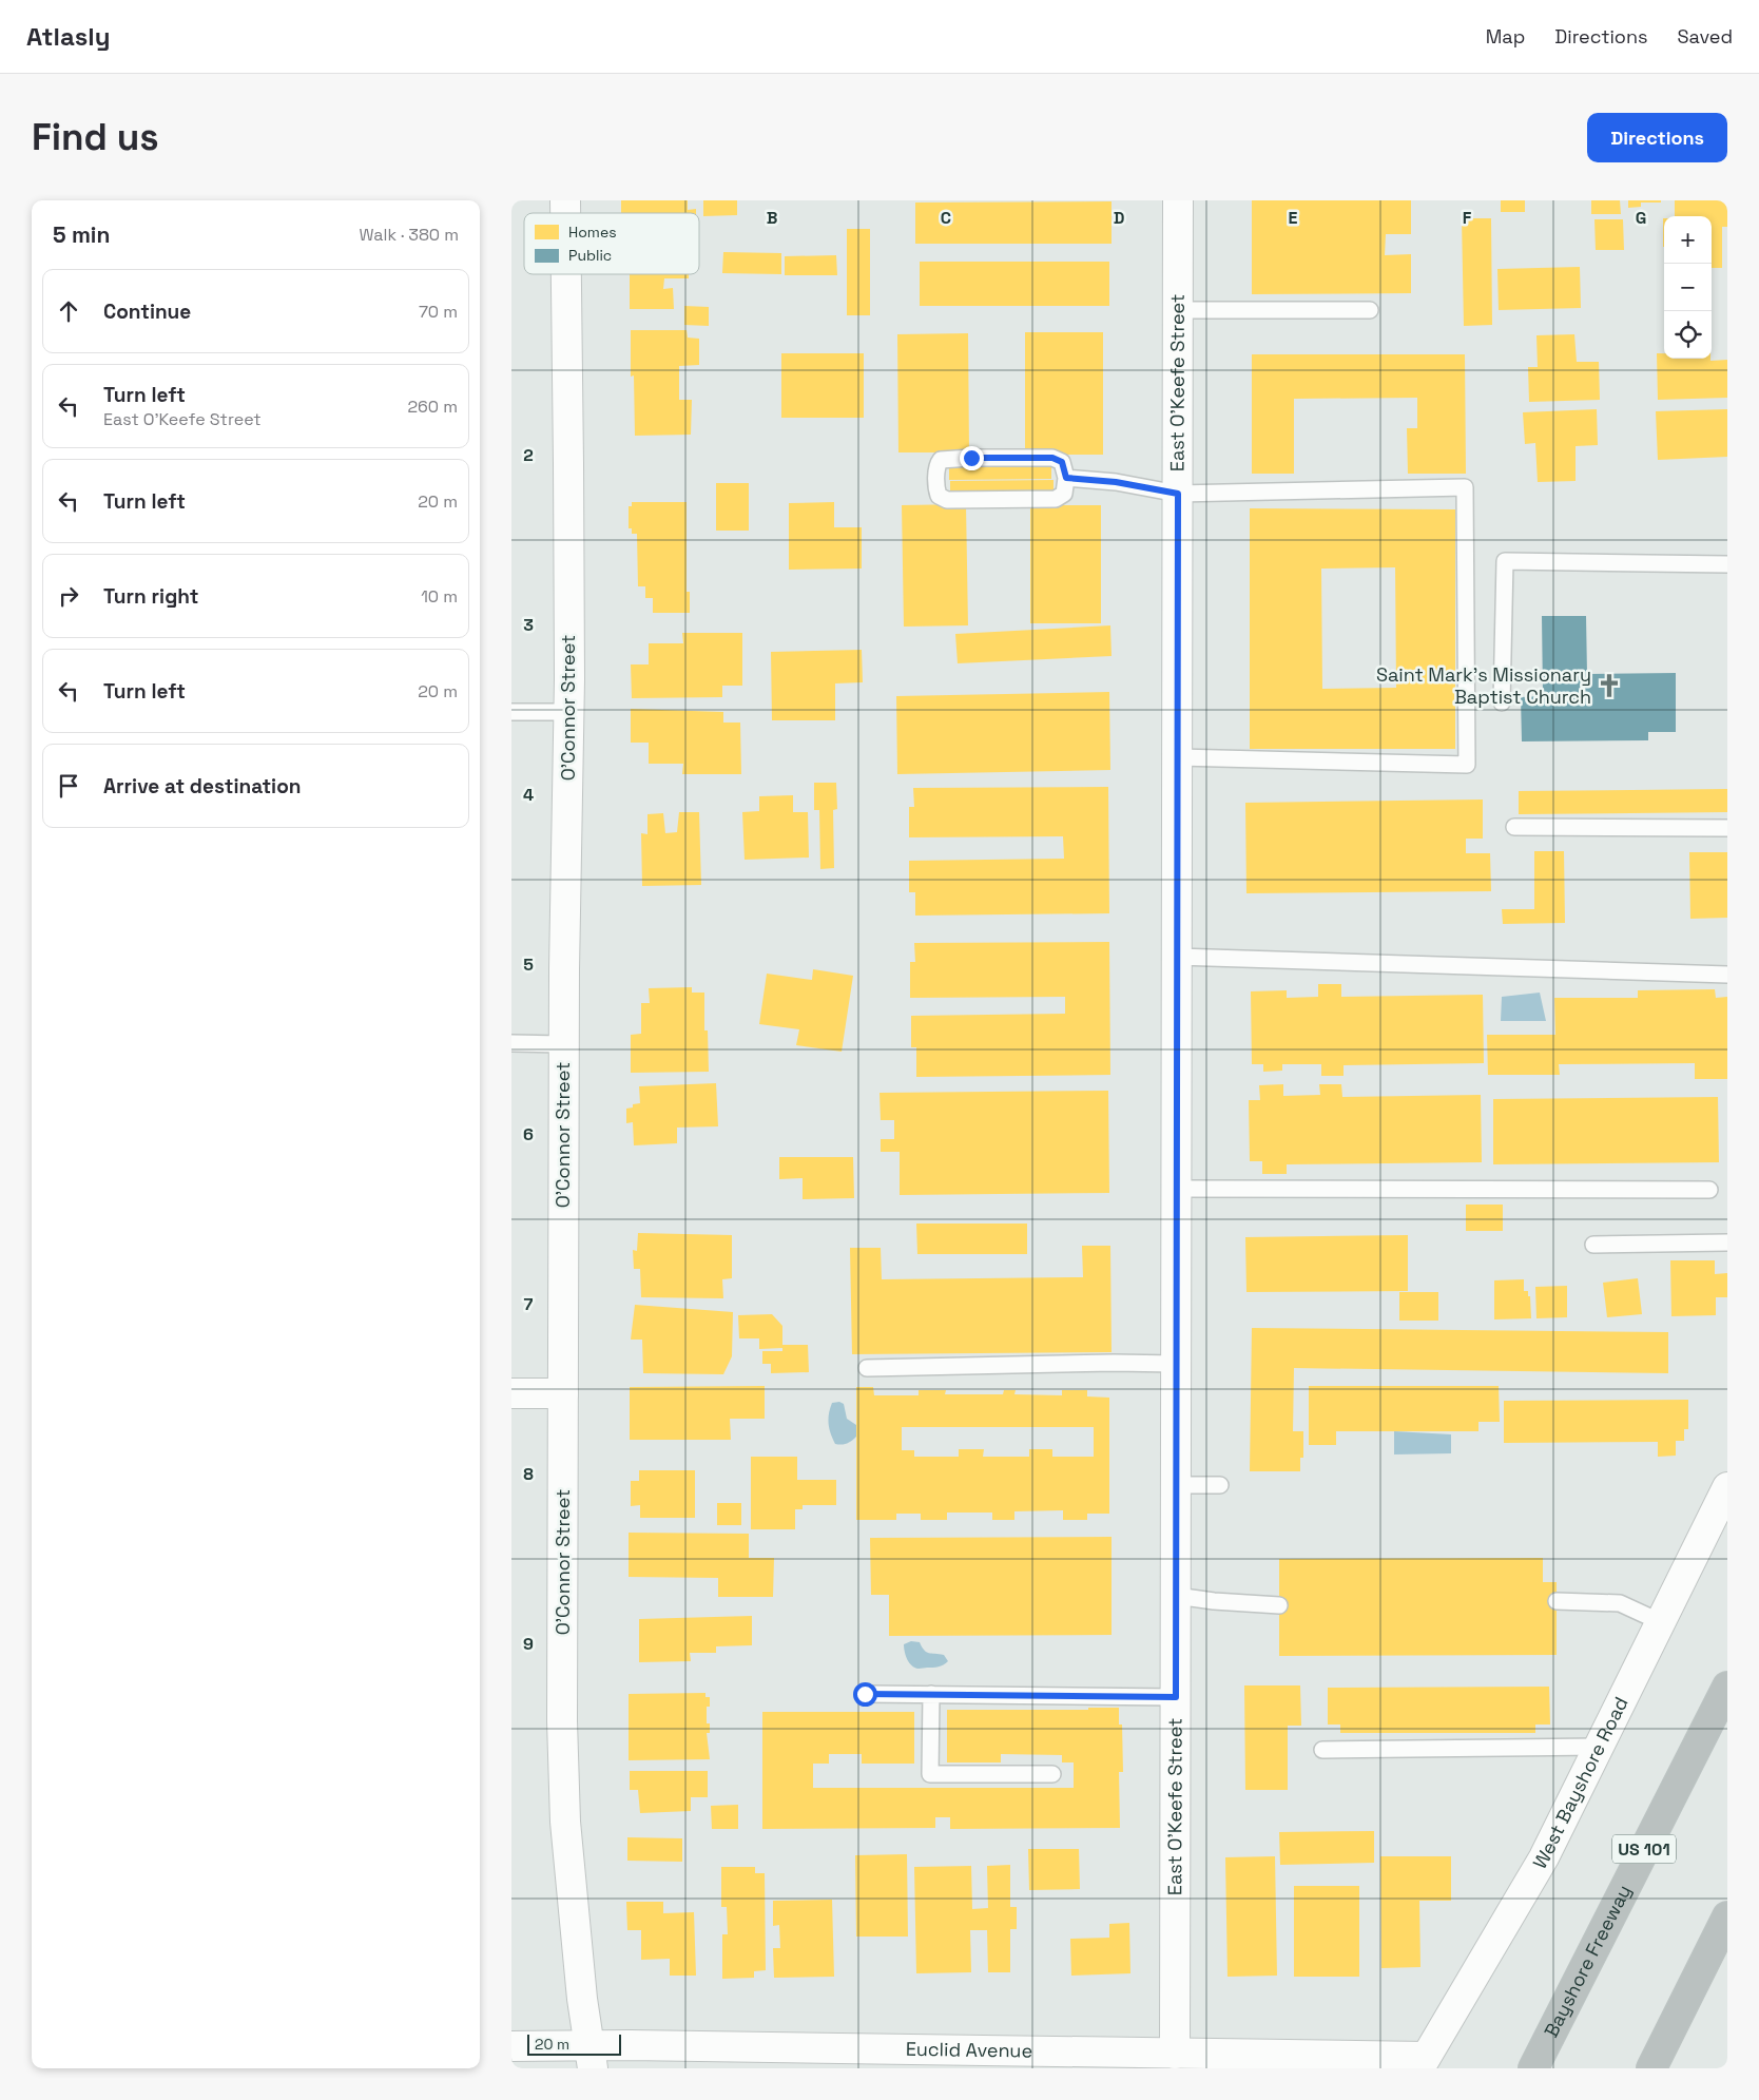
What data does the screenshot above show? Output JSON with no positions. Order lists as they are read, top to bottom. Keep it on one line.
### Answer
{"streets":{"highway":["US 101","Bayshore Freeway"],"street":["East O'Keefe Street","O'Connor Street","West Bayshore Road","Euclid Avenue"]},"crossings":[["East O'Keefe Street","Euclid Avenue"],["O'Connor Street","Euclid Avenue"],["West Bayshore Road","Euclid Avenue"]],"places":{"church":["Saint Mark's Missionary Baptist Church"]},"legend":["Homes","Public"],"scale_bar":"20 m","page":{"header":"Atlasly","nav":["Map","Directions","Saved"],"buttons":"Directions","title":"Find us","heading":["5 min","Walk · 380 m"],"map_buttons":["+","−"],"list":[["Continue","70 m"],["Turn left","East O'Keefe Street","260 m"],["Turn left","20 m"],["Turn right","10 m"],["Turn left","20 m"],"Arrive at destination"],"scale":"20 m"},"grid":{"columns":["B","C","D","E","F","G"],"rows":["2","3","4","5","6","7","8","9"]}}
